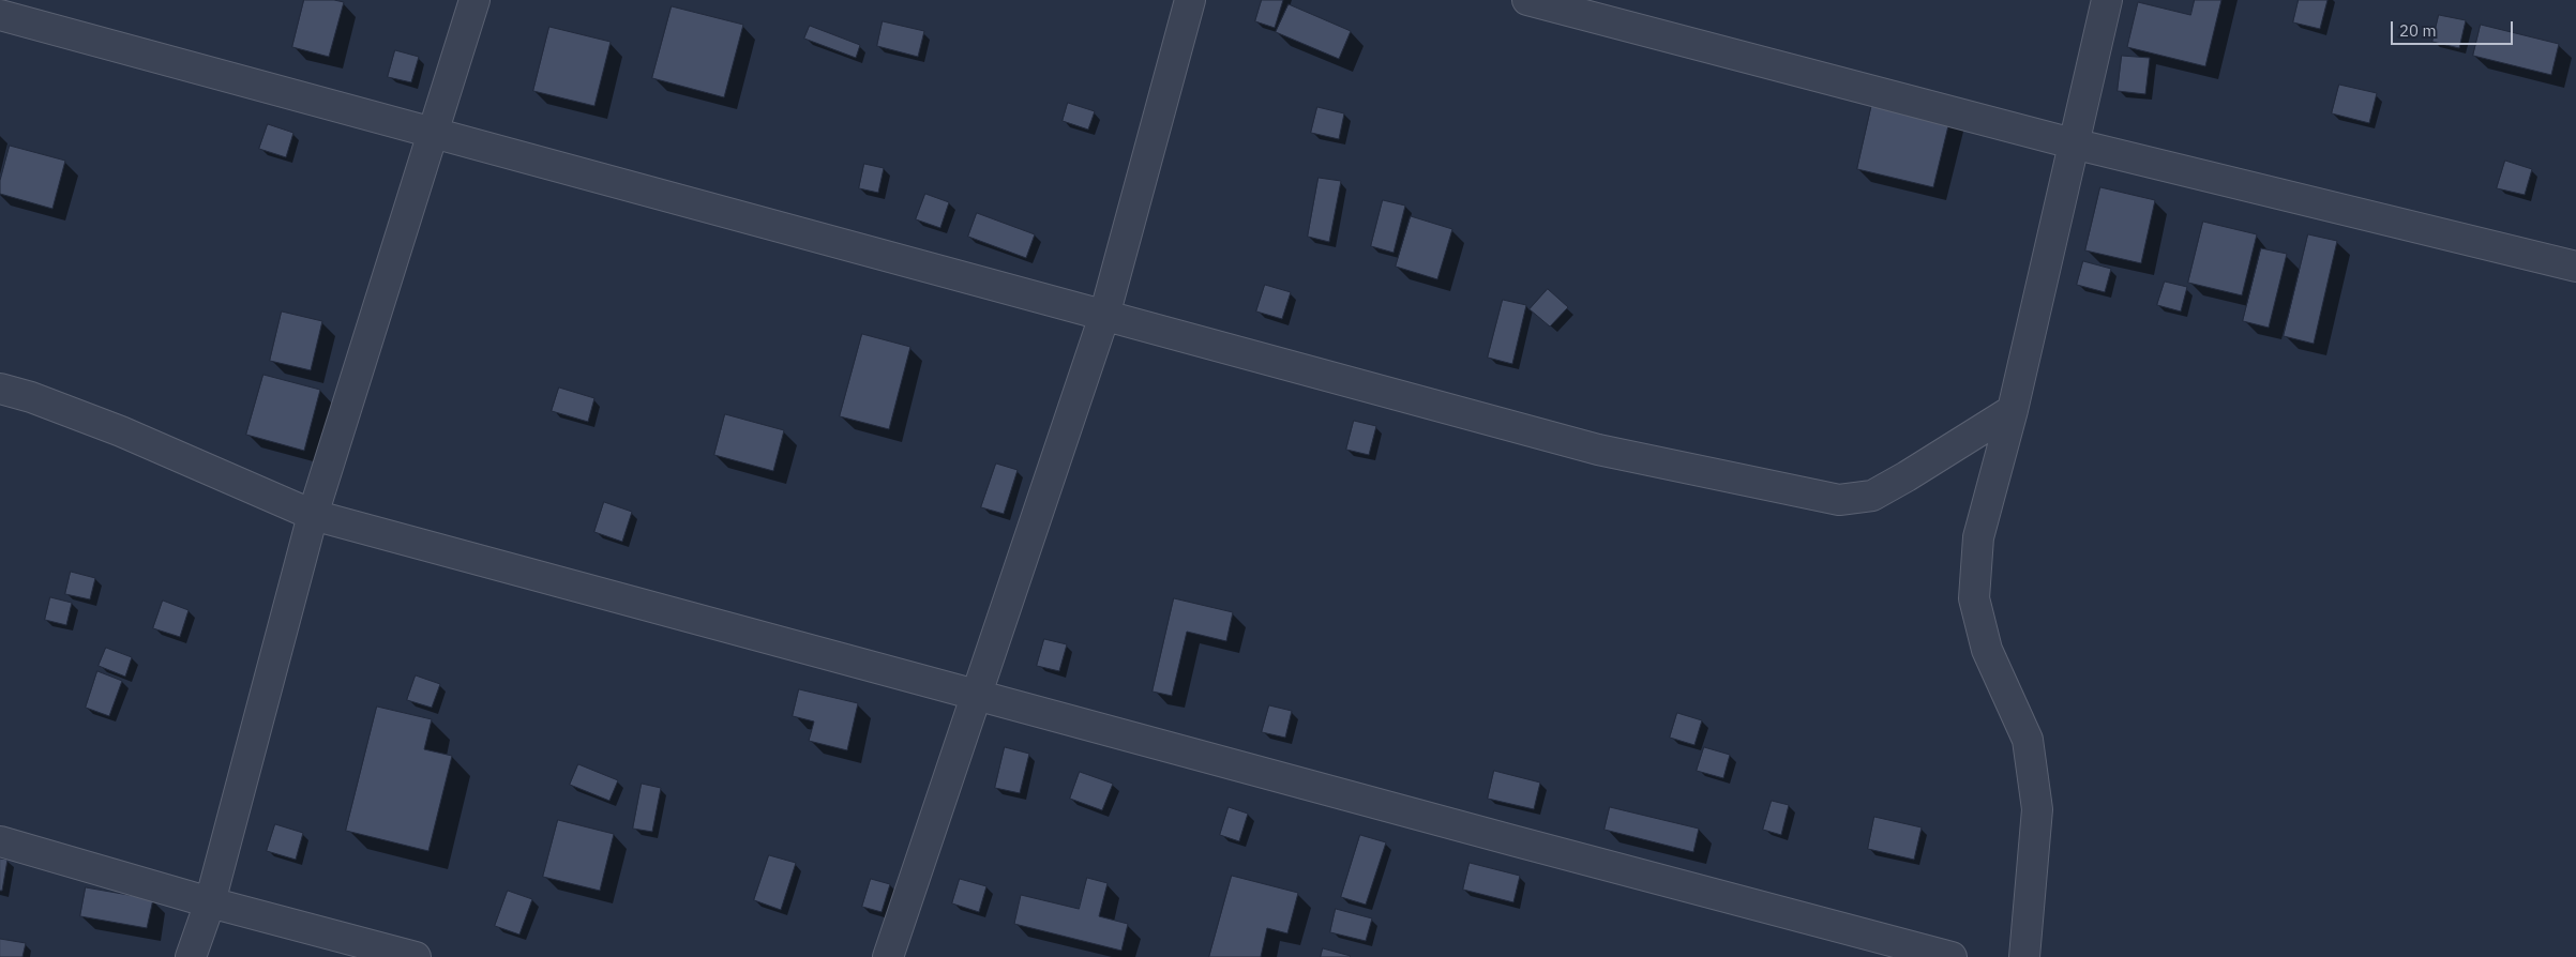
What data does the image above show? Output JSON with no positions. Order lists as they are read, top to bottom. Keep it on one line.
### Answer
{"scale_bar":"20 m"}
